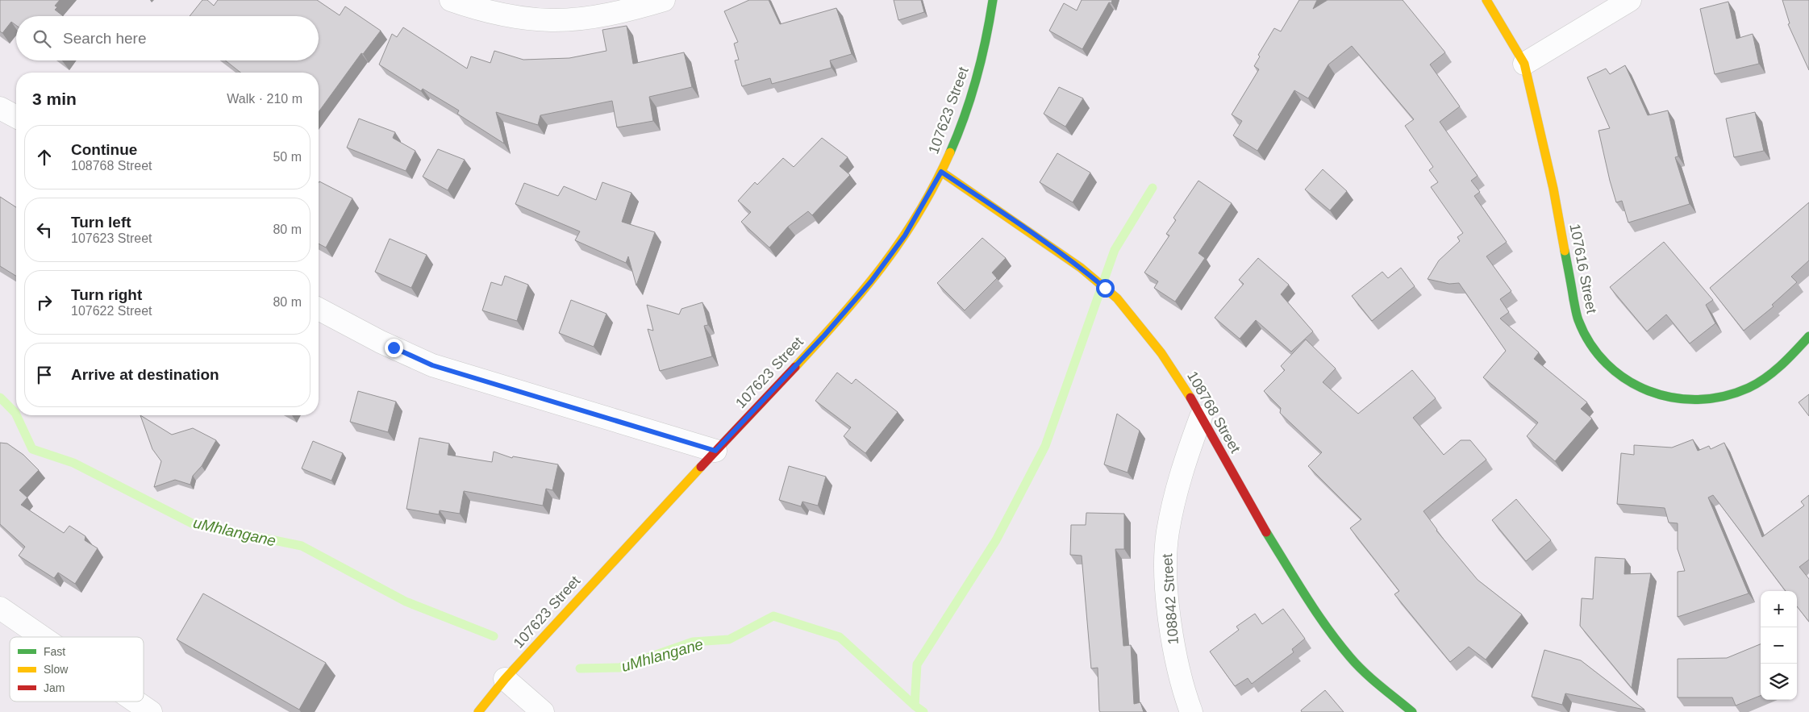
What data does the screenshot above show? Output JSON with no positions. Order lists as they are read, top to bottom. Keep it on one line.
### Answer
{"streets":{"street":["107623 Street","107616 Street","108768 Street","108842 Street"]},"crossings":[["107623 Street","108768 Street"],["108768 Street","108842 Street"]],"water":["uMhlangane"],"legend":["Fast","Slow","Jam"],"page":{"search":"Search here","heading":["3 min","Walk · 210 m"],"list":[["Continue","108768 Street","50 m"],["Turn left","107623 Street","80 m"],["Turn right","107622 Street","80 m"],"Arrive at destination"],"map_buttons":["+","−"]}}
